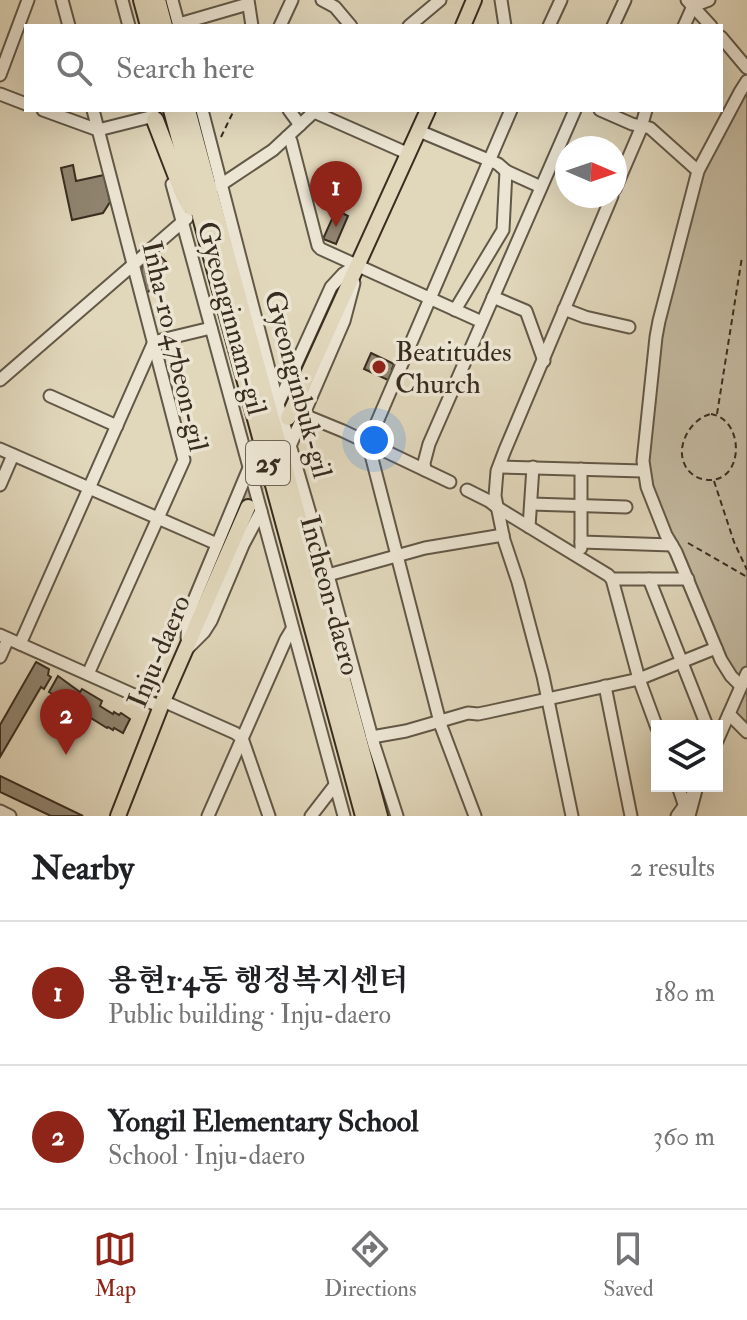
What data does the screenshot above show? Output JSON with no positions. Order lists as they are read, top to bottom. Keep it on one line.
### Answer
{"streets":{"highway":["25","Incheon-daero"],"main road":["Inju-daero"],"street":["Gyeonginnam-gil","Inha-ro 47beon-gil","Gyeonginbuk-gil"]},"crossings":[["Gyeonginnam-gil","Inju-daero"]],"places":["Beatitudes Church"],"north":"right","page":{"search":"Search here","pins":["1","2"],"heading":["Nearby","2 results"],"list":[{"mark":"1","name":"용현1·4동 행정복지센터","note":"Public building · Inju-daero","value":"180 m"},{"mark":"2","name":"Yongil Elementary School","note":"School · Inju-daero","value":"360 m"}],"nav":["Map","Directions","Saved"]}}
